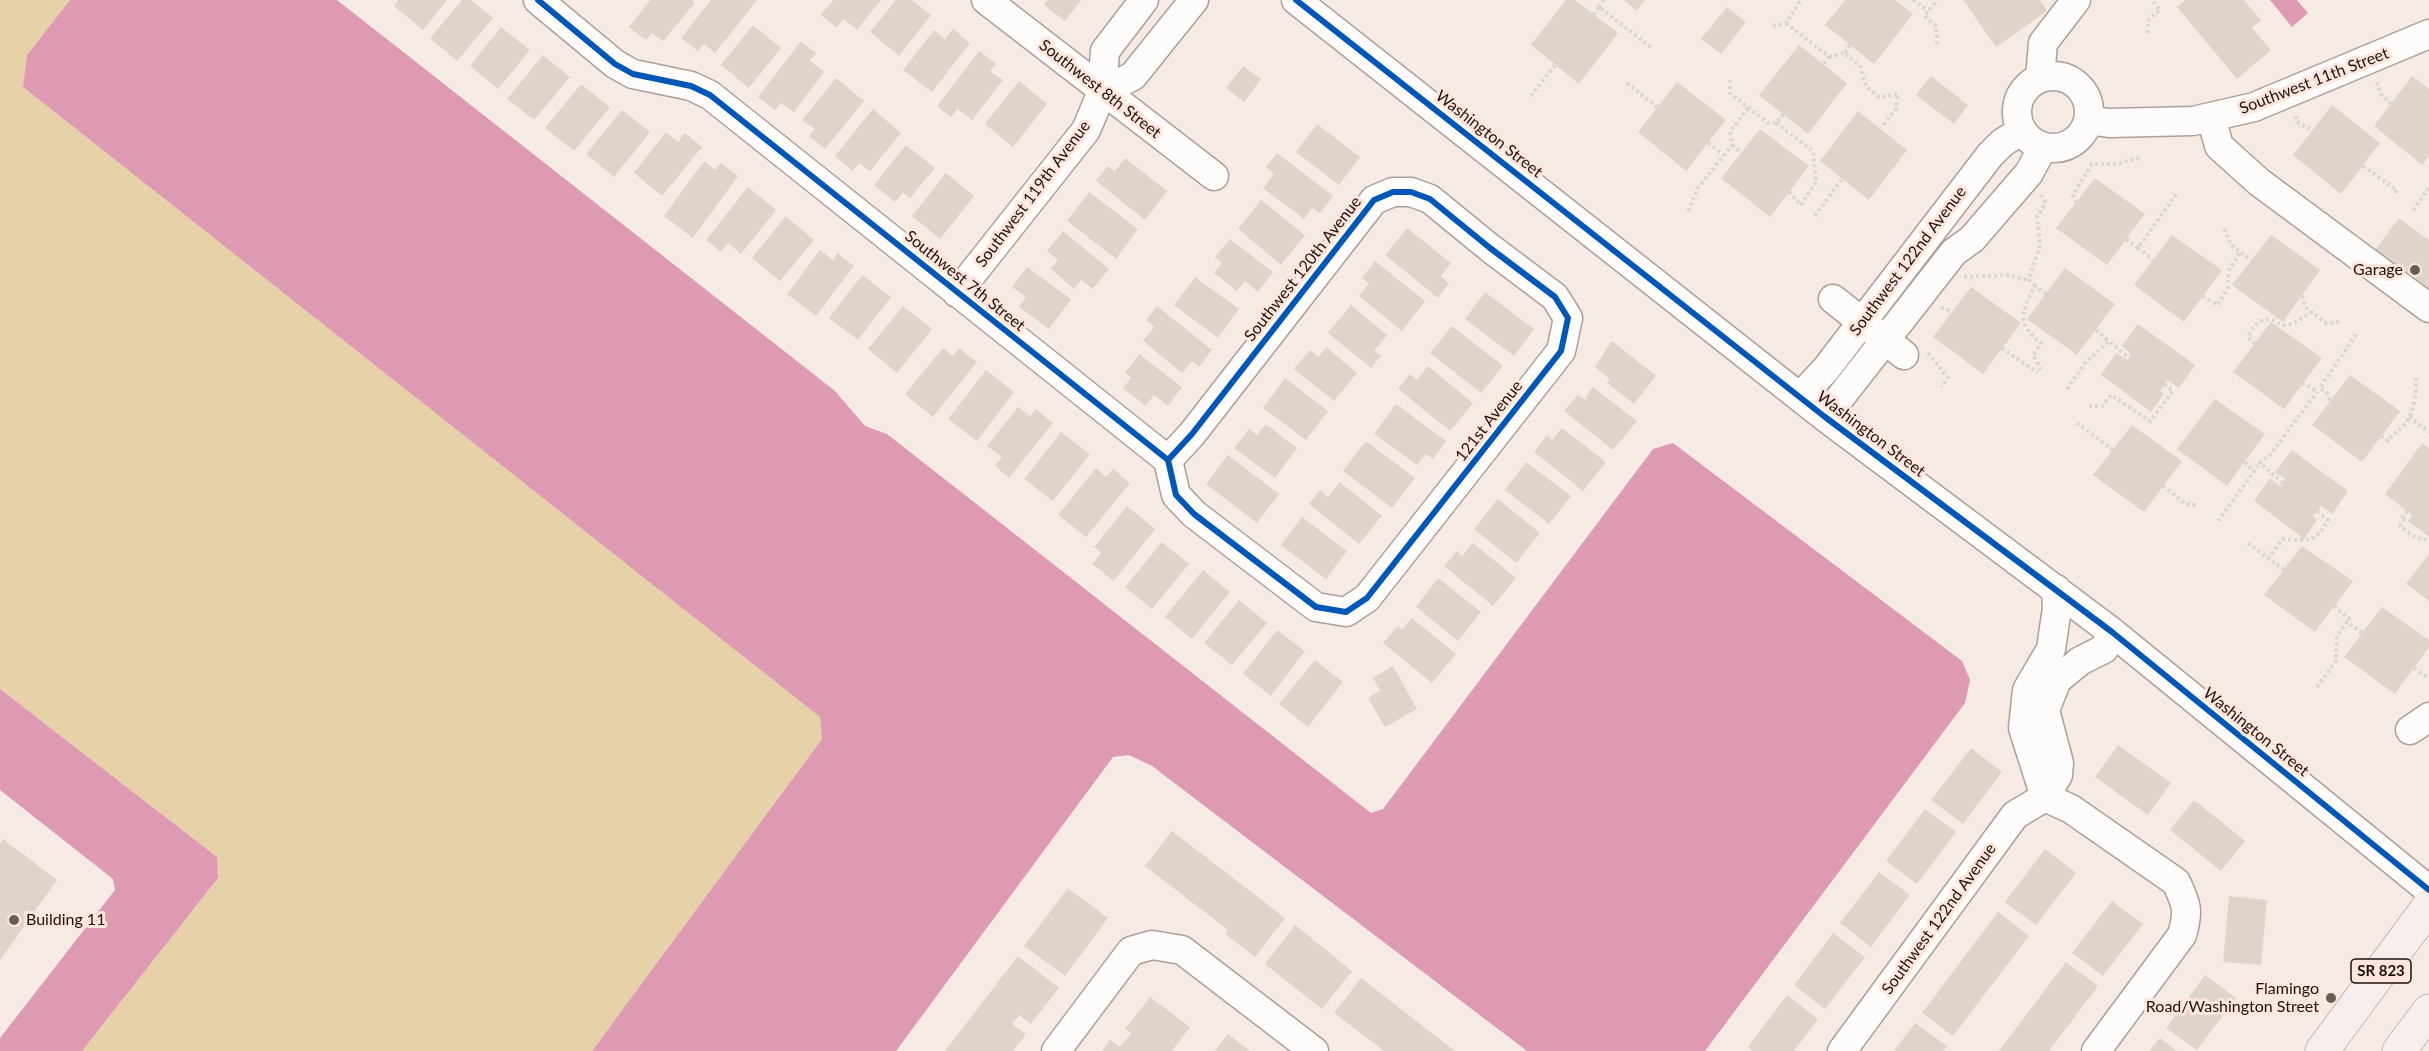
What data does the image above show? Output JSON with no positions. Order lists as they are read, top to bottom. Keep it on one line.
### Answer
{"streets":{"highway":["SR 823"],"street":["Southwest 11th Street","Southwest 8th Street","Washington Street","Southwest 119th Avenue","Southwest 122nd Avenue","Southwest 120th Avenue","Southwest 7th Street","121st Avenue"]},"crossings":[["Southwest 11th Street","Southwest 122nd Avenue"],["Southwest 8th Street","Southwest 119th Avenue"],["Washington Street","Southwest 122nd Avenue"],["Southwest 119th Avenue","Southwest 7th Street"],["Southwest 120th Avenue","Southwest 7th Street"],["Southwest 120th Avenue","121st Avenue"],["Southwest 7th Street","121st Avenue"]],"places":["Garage","Building 11","Flamingo Road/Washington Street"]}
